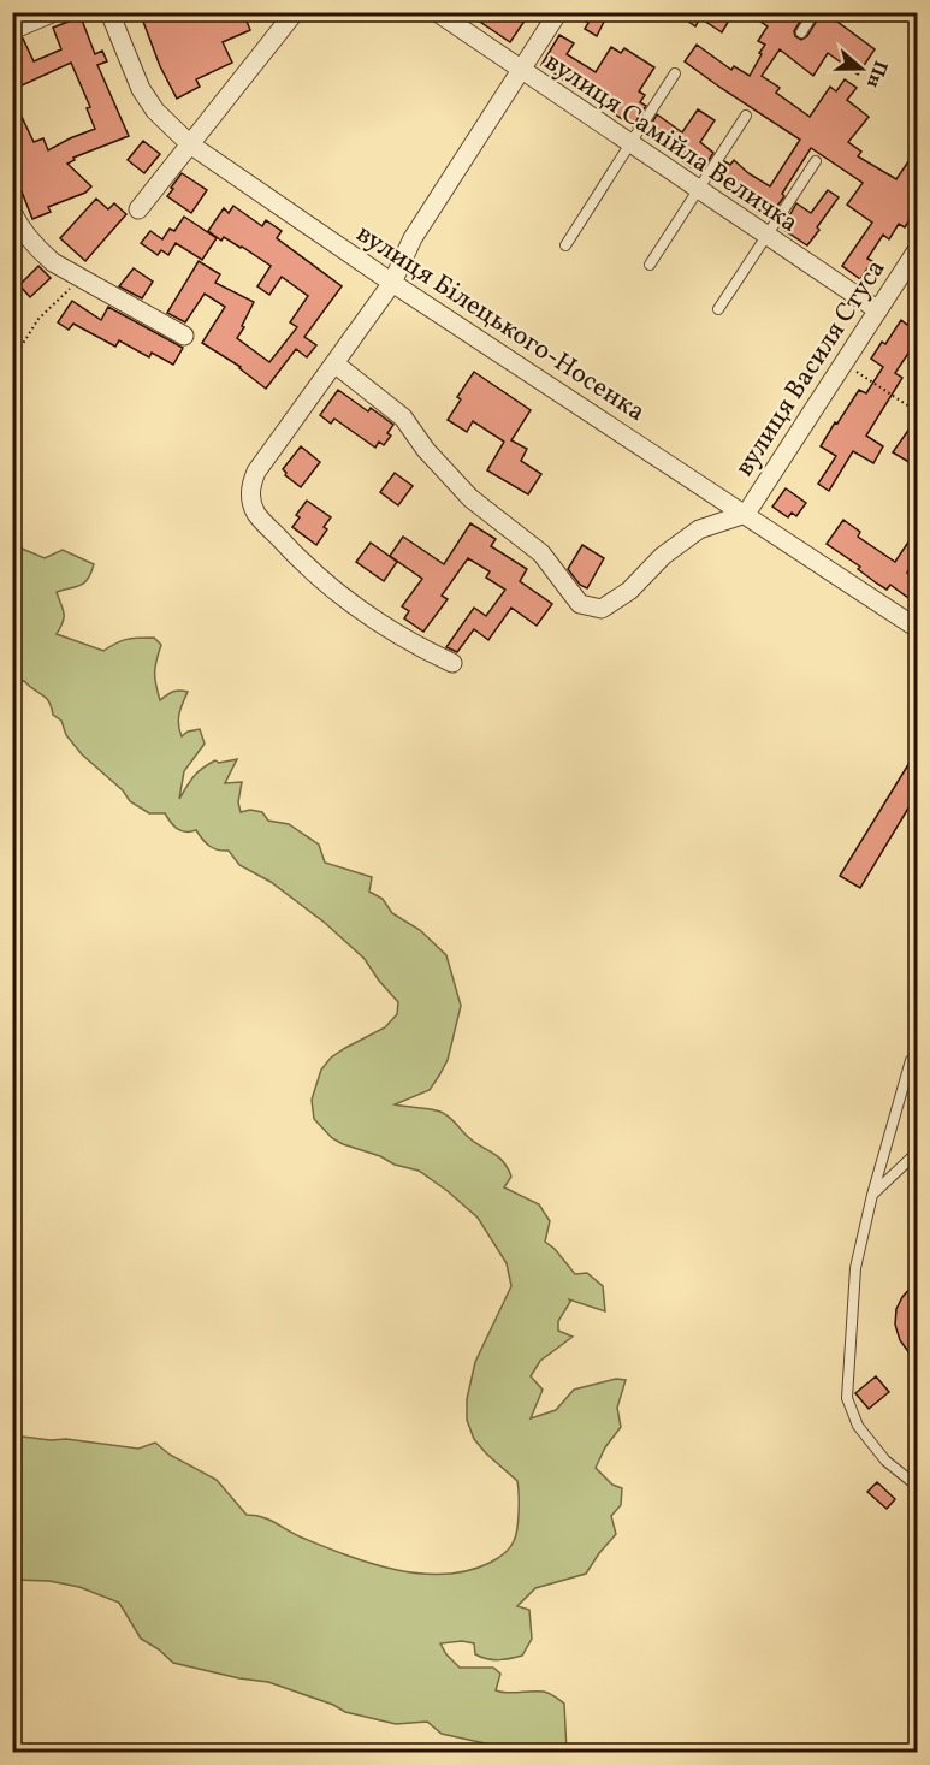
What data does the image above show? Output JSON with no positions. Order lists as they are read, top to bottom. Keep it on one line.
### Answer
{"streets":{"street":["вулиця Самійла Величка","вулиця Білецького-Носенка","вулиця Василя Стуса"]},"crossings":[["вулиця Самійла Величка","вулиця Василя Стуса"],["вулиця Білецького-Носенка","вулиця Василя Стуса"]],"north":"right"}
